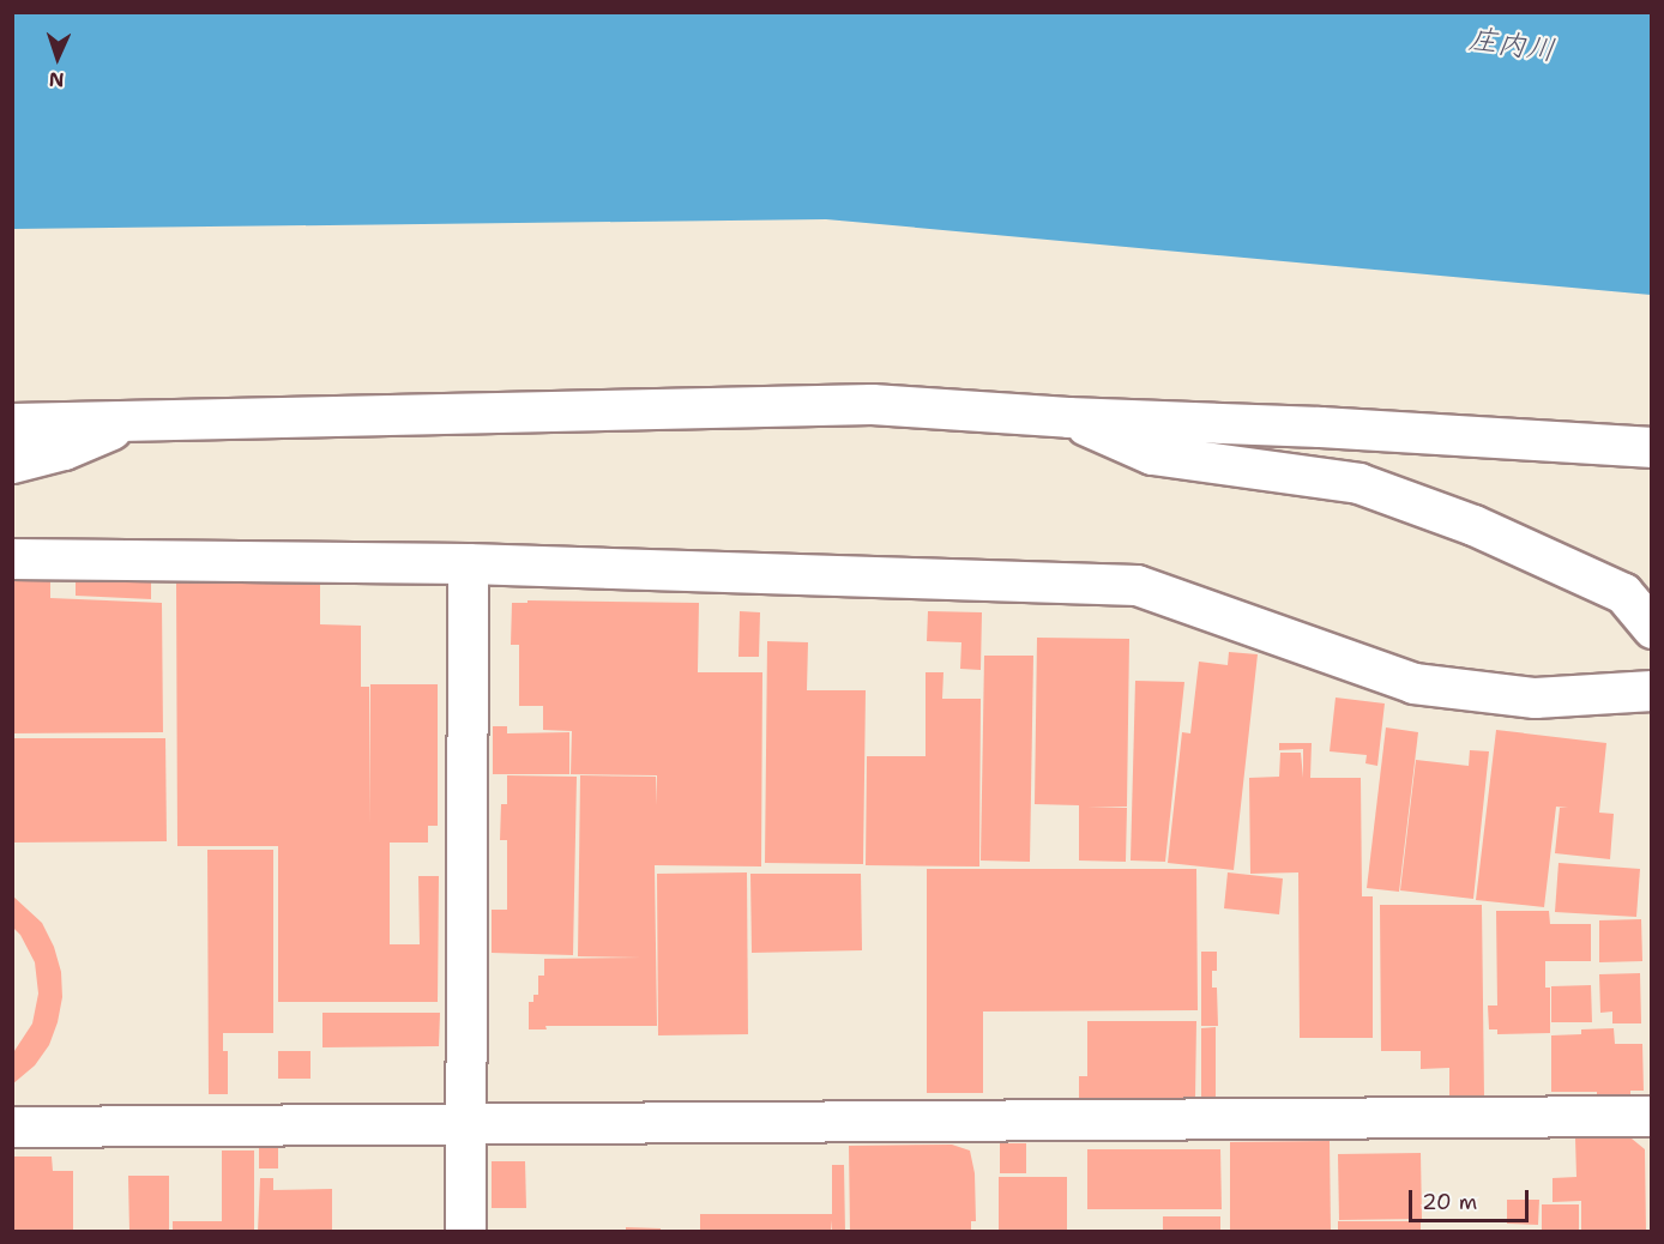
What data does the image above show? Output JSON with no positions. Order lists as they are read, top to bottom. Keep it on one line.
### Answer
{"water":["庄内川"],"scale_bar":"20 m","north":"bottom"}
